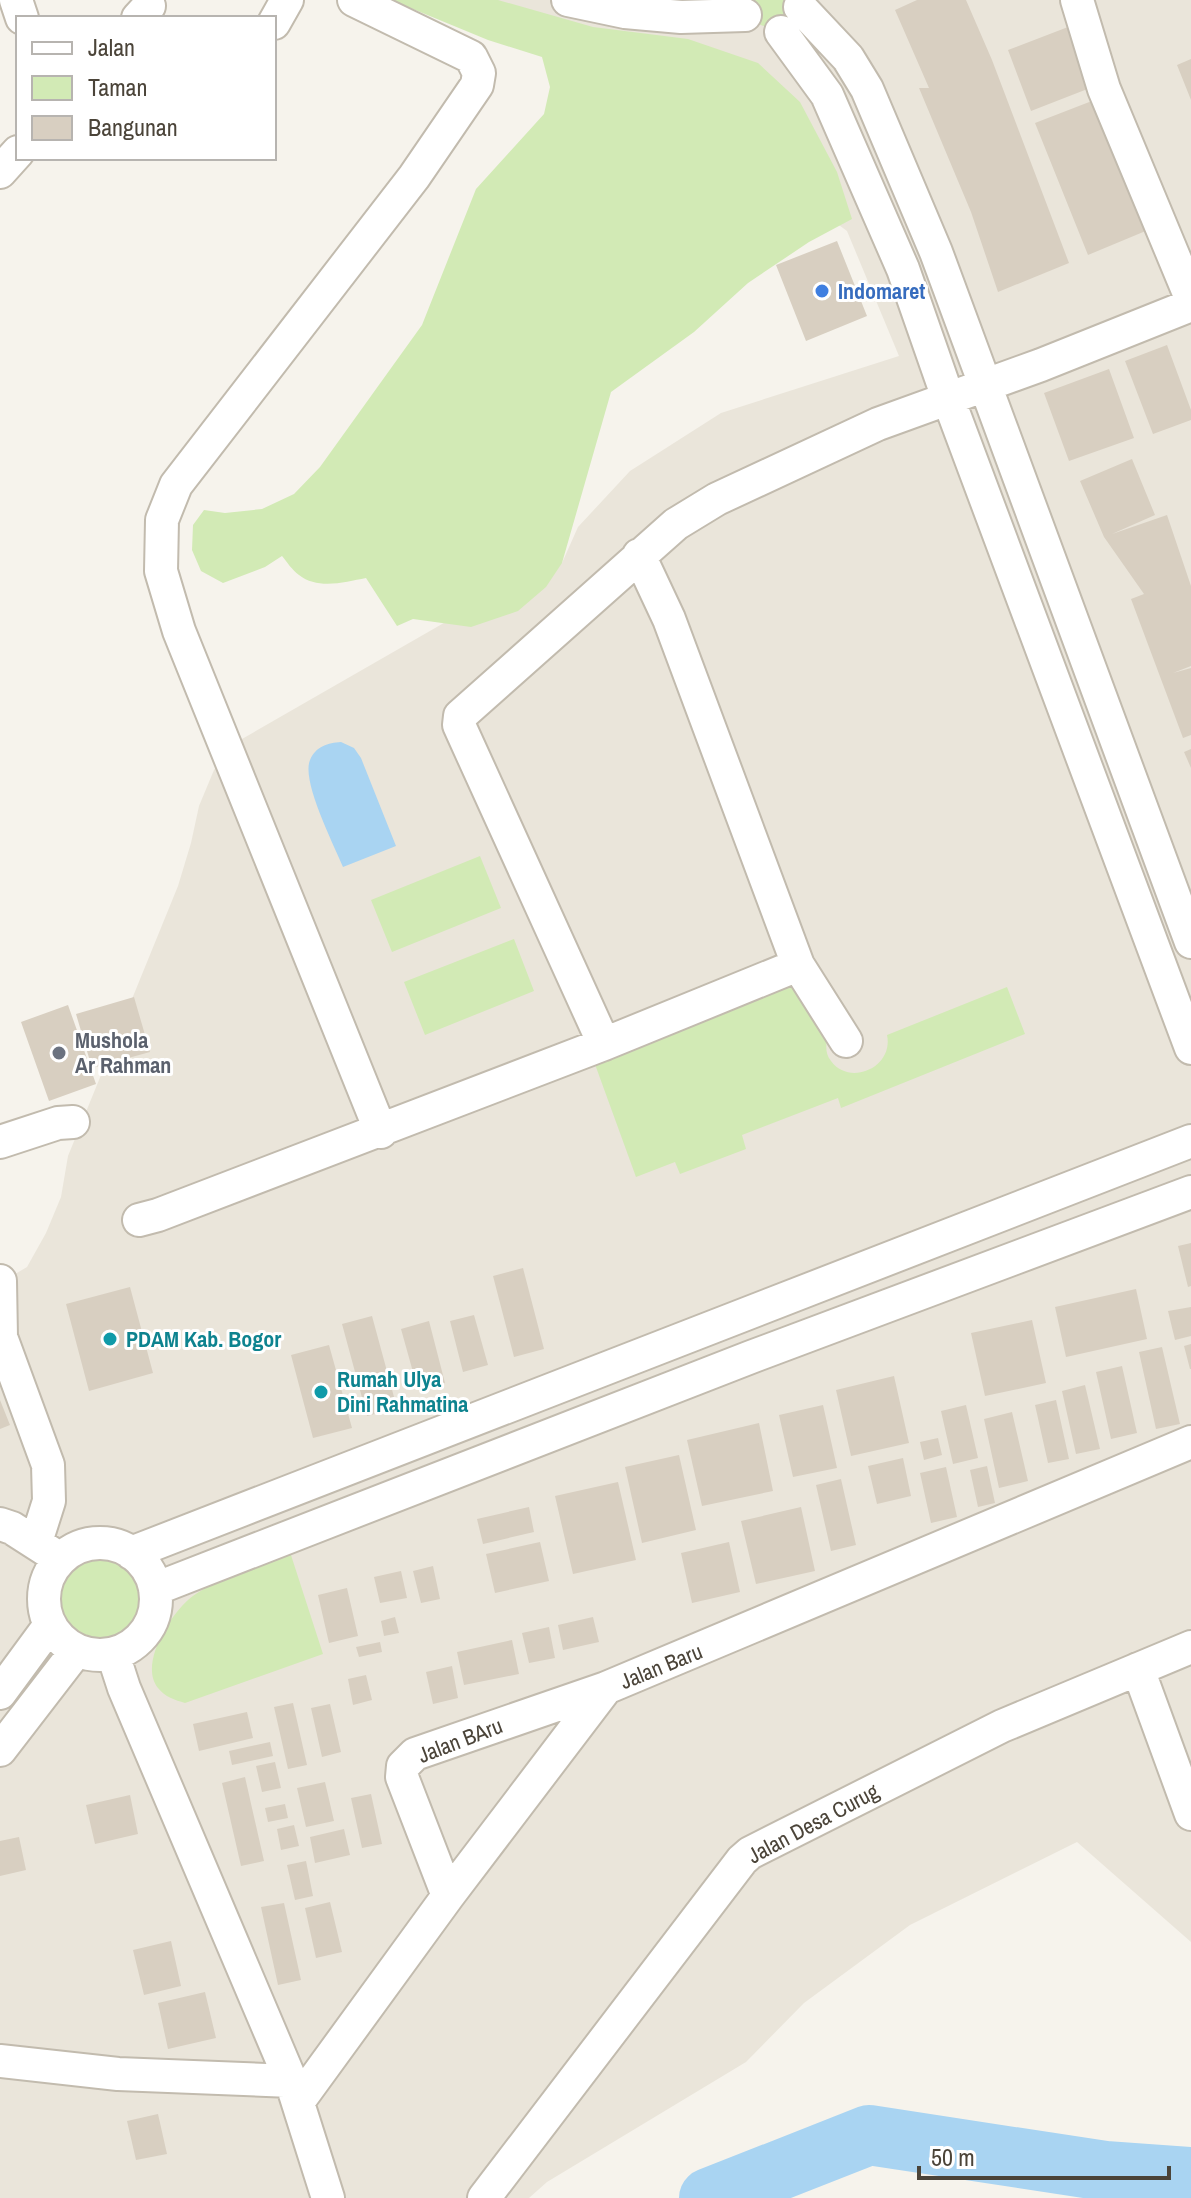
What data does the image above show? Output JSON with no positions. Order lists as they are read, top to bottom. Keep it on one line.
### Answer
{"streets":{"street":["Jalan Baru","Jalan BAru","Jalan Desa Curug"]},"crossings":[["Jalan Baru","Jalan BAru"]],"places":["Indomaret","Mushola Ar Rahman","PDAM Kab. Bogor","Rumah Ulya Dini Rahmatina"],"legend":["Jalan","Taman","Bangunan"],"scale_bar":"50 m"}
